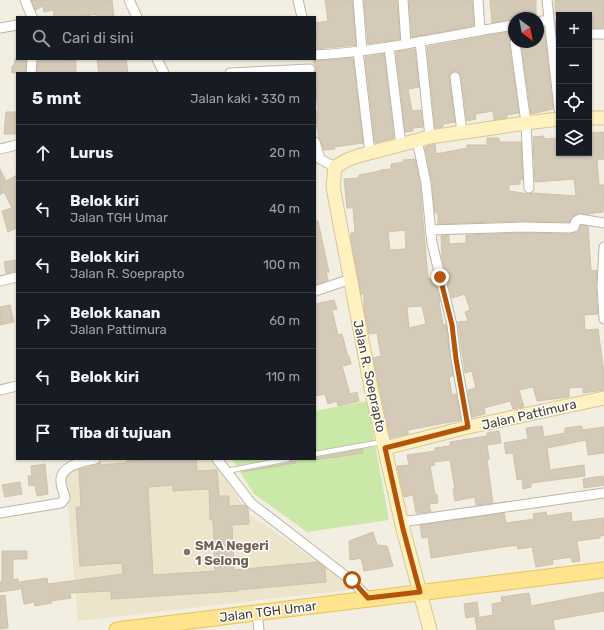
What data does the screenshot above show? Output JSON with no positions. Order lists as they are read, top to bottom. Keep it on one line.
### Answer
{"streets":{"main road":["Jalan R. Soeprapto","Jalan Pattimura","Jalan TGH Umar"]},"crossings":[["Jalan R. Soeprapto","Jalan Pattimura"],["Jalan R. Soeprapto","Jalan TGH Umar"]],"places":["SMA Negeri 1 Selong"],"north":"bottom right","page":{"map_buttons":["+","−"],"search":"Cari di sini","heading":["5 mnt","Jalan kaki · 330 m"],"list":[["Lurus","20 m"],["Belok kiri","Jalan TGH Umar","40 m"],["Belok kiri","Jalan R. Soeprapto","100 m"],["Belok kanan","Jalan Pattimura","60 m"],["Belok kiri","110 m"],"Tiba di tujuan"]}}
